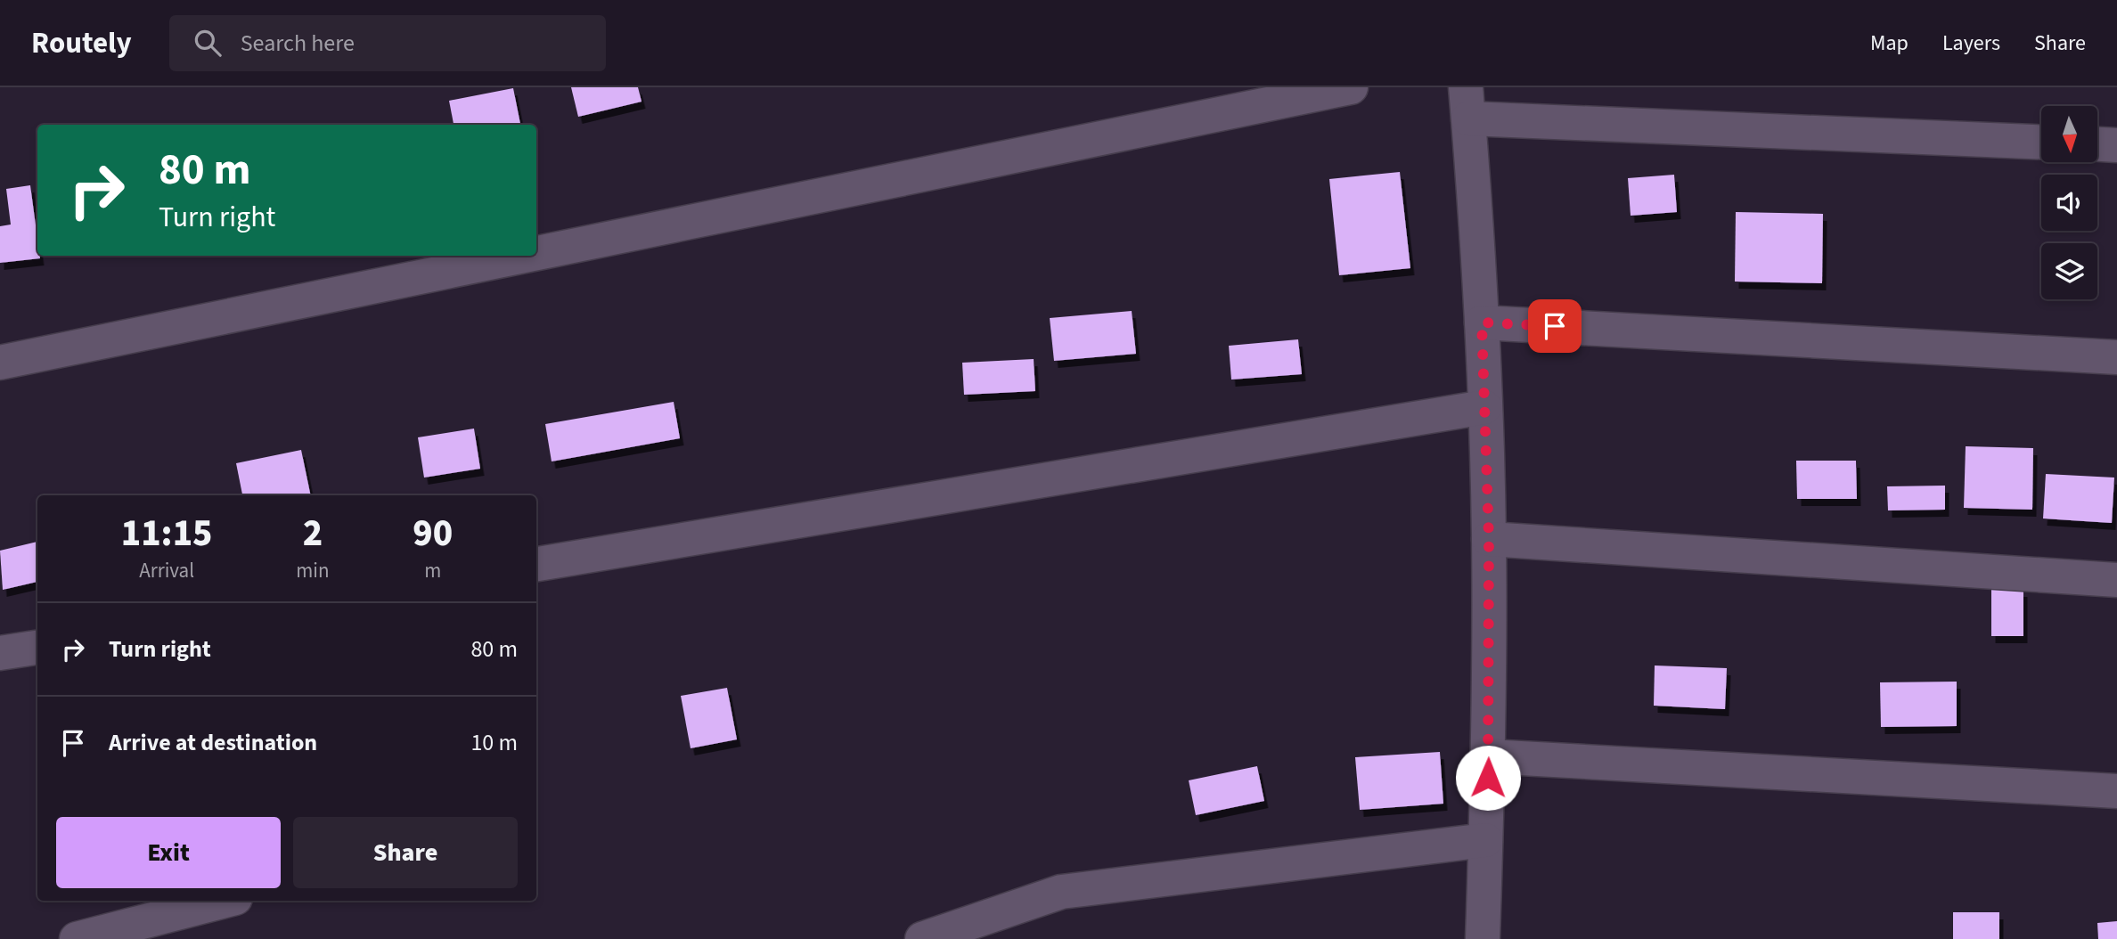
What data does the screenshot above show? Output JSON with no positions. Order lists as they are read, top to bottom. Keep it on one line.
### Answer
{"north":"bottom","page":{"header":"Routely","search":"Search here","nav":["Map","Layers","Share"],"turn":["80 m","Turn right"],"eta":["11:15","Arrival","2","min","90","m"],"list":[{"name":"Turn right","value":"80 m"},{"name":"Arrive at destination","value":"10 m"}],"buttons":["Exit","Share"]}}
